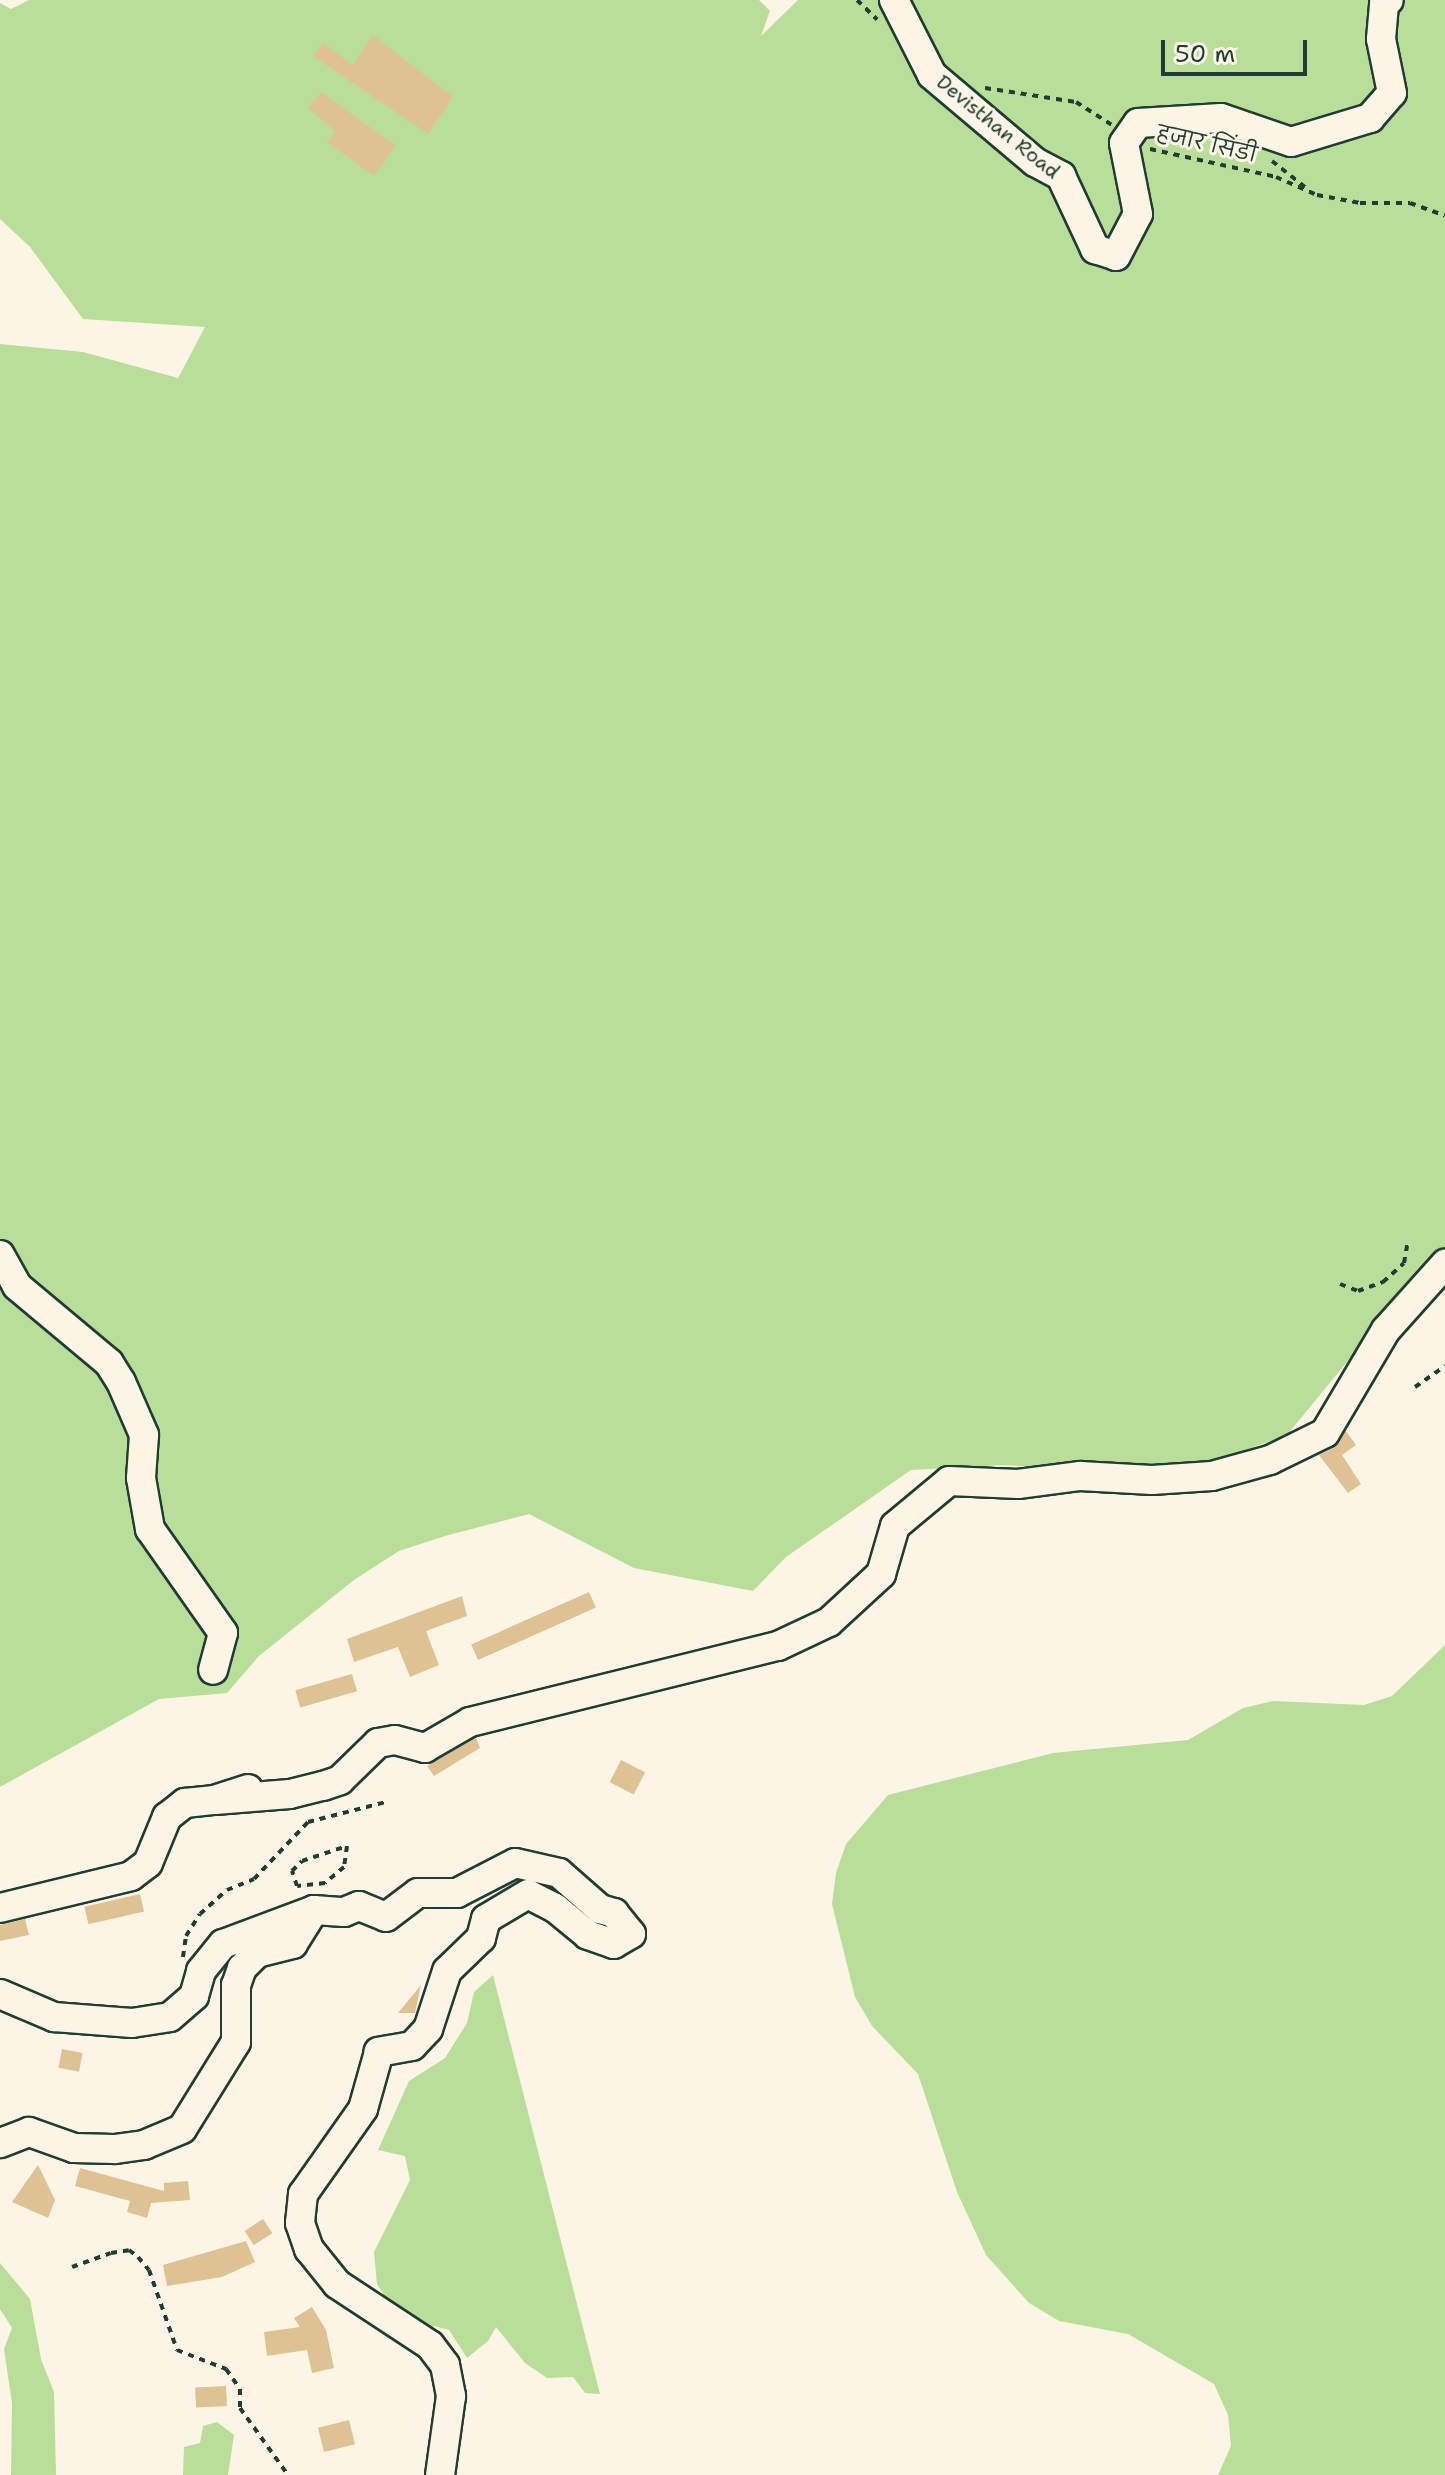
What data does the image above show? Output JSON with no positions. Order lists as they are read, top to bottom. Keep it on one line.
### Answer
{"streets":{"street":["Devisthan Road"],"path":["हजार सिंडी"]},"crossings":[["Devisthan Road","हजार सिंडी"]],"scale_bar":"50 m"}
